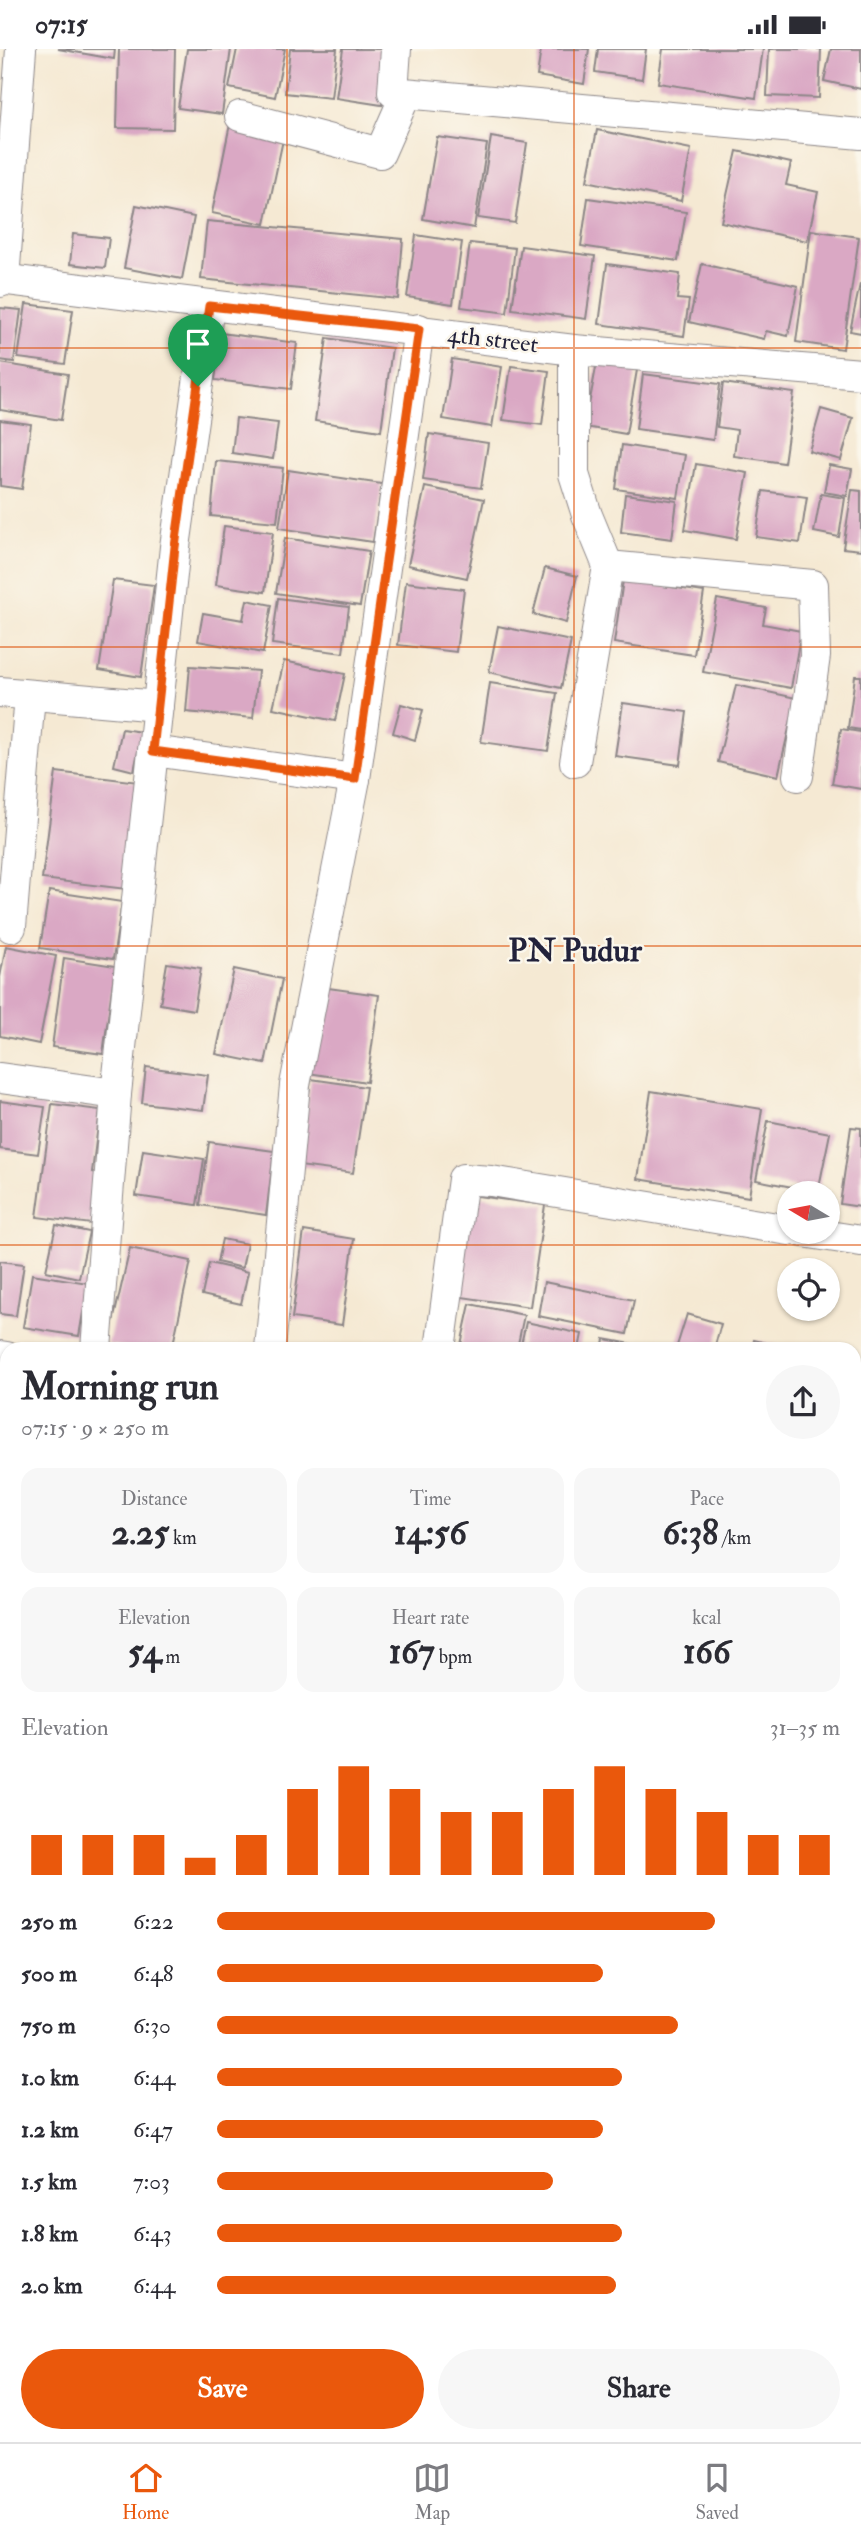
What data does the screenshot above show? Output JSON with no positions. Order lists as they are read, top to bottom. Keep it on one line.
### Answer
{"streets":{"street":["4th street"]},"districts":["PN Pudur"],"north":"left","page":{"status":"07:15","heading":["Morning run","07:15 · 9 × 250 m"],"stats":[["Distance","2.25 km"],["Time","14:56"],["Pace","6:38 /km"],["Elevation","54 m"],["Heart rate","167 bpm"],["kcal","166"]],"chart":["Elevation","31–35 m"],"list":[{"name":"250 m","note":"6:22"},{"name":"500 m","note":"6:48"},{"name":"750 m","note":"6:30"},{"name":"1.0 km","note":"6:44"},{"name":"1.2 km","note":"6:47"},{"name":"1.5 km","note":"7:03"},{"name":"1.8 km","note":"6:43"},{"name":"2.0 km","note":"6:44"}],"buttons":["Save","Share"],"tabs":["Home","Map","Saved"]}}
